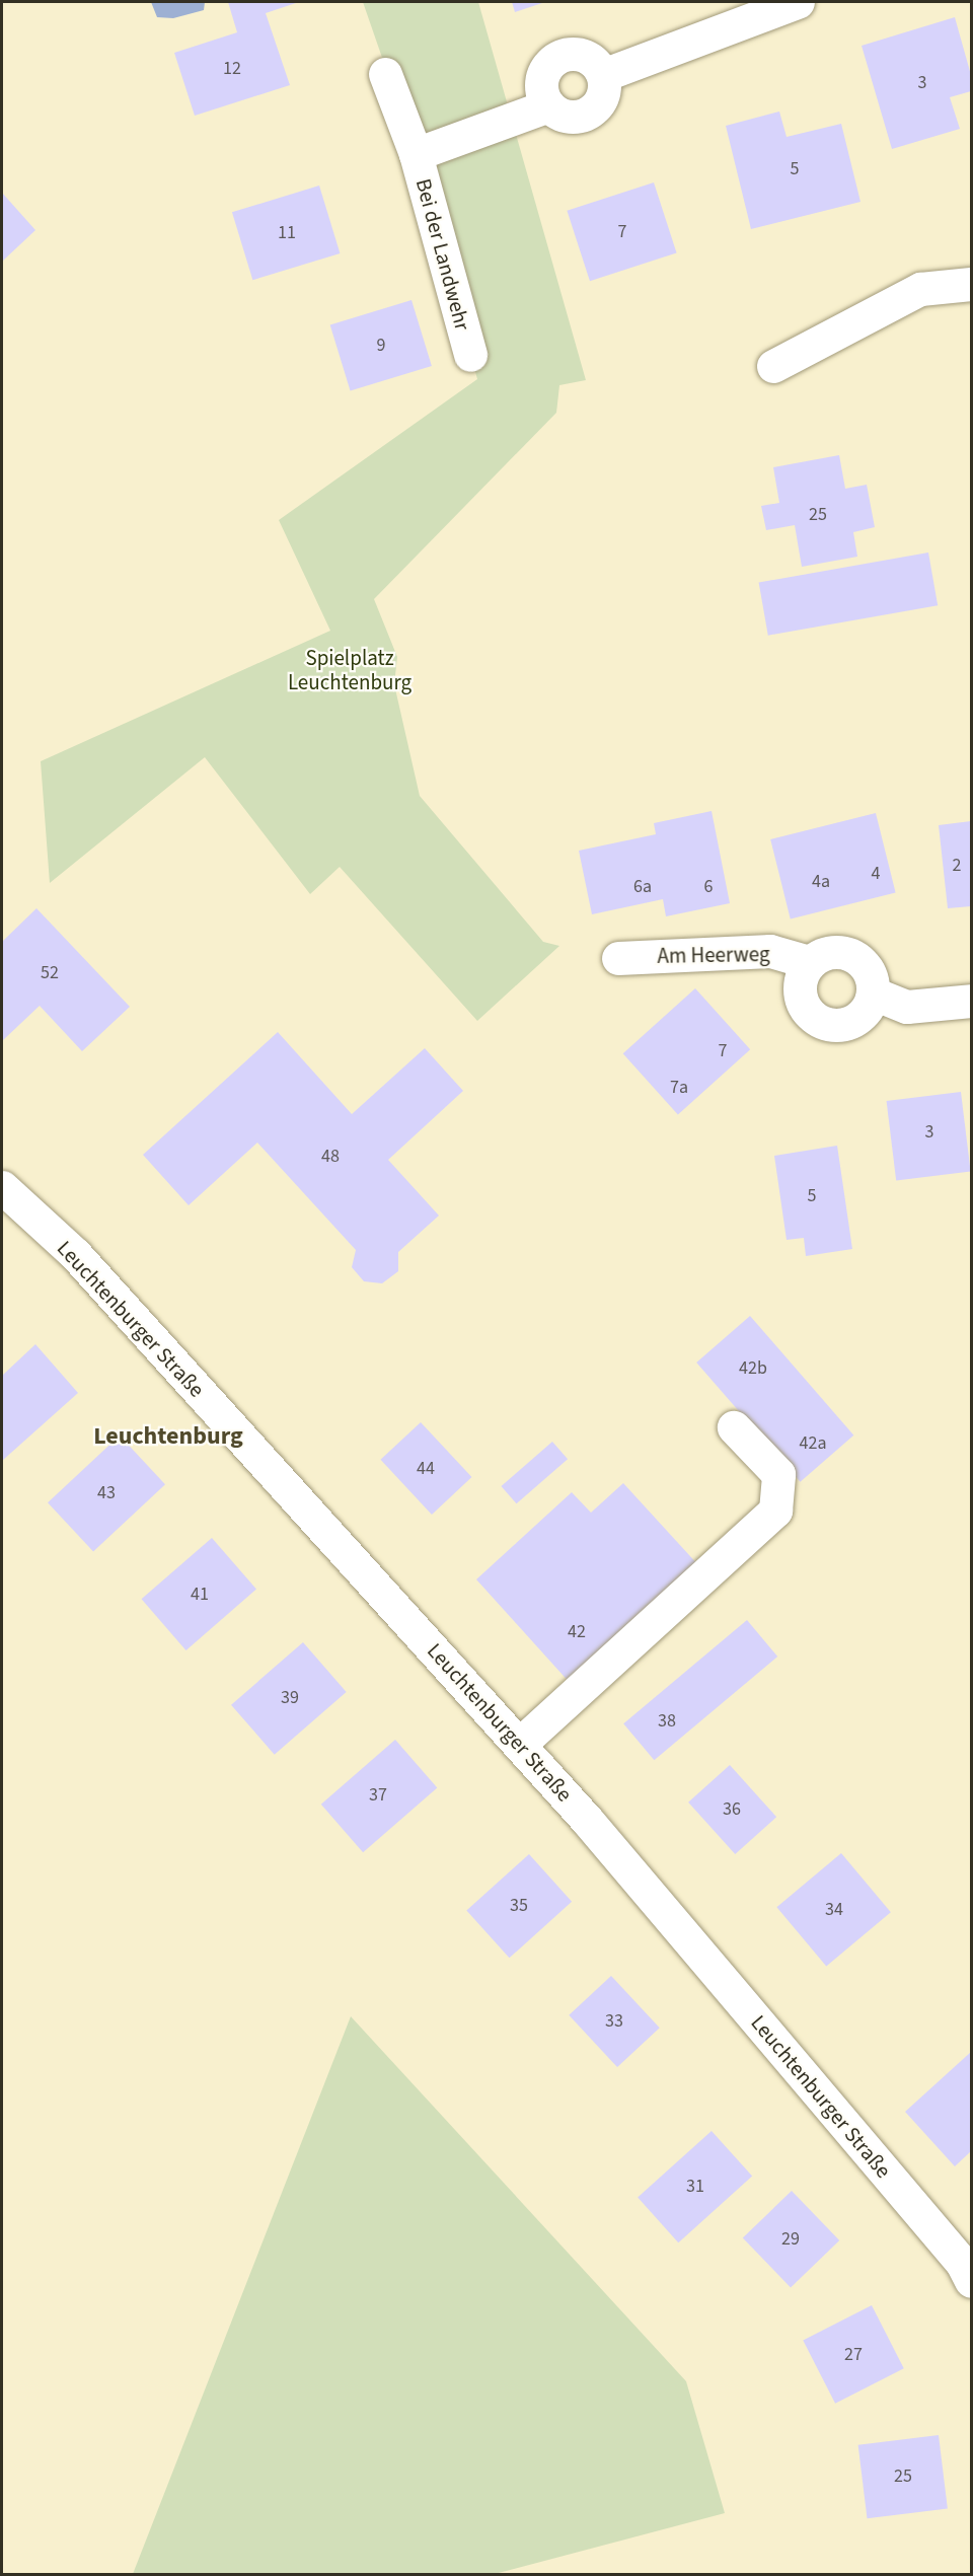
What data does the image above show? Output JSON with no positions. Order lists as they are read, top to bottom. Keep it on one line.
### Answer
{"streets":{"street":["Bei der Landwehr","Am Heerweg","Leuchtenburger Straße"]},"districts":["Leuchtenburg"],"parks":["Spielplatz Leuchtenburg"],"house_numbers":["12","3","5","7","11","9","25","2","4","4a","6a","6","52","7","7a","3","48","5","42b","42a","44","43","41","42","39","38","37","36","35","34","33","31","29","27","25"]}
